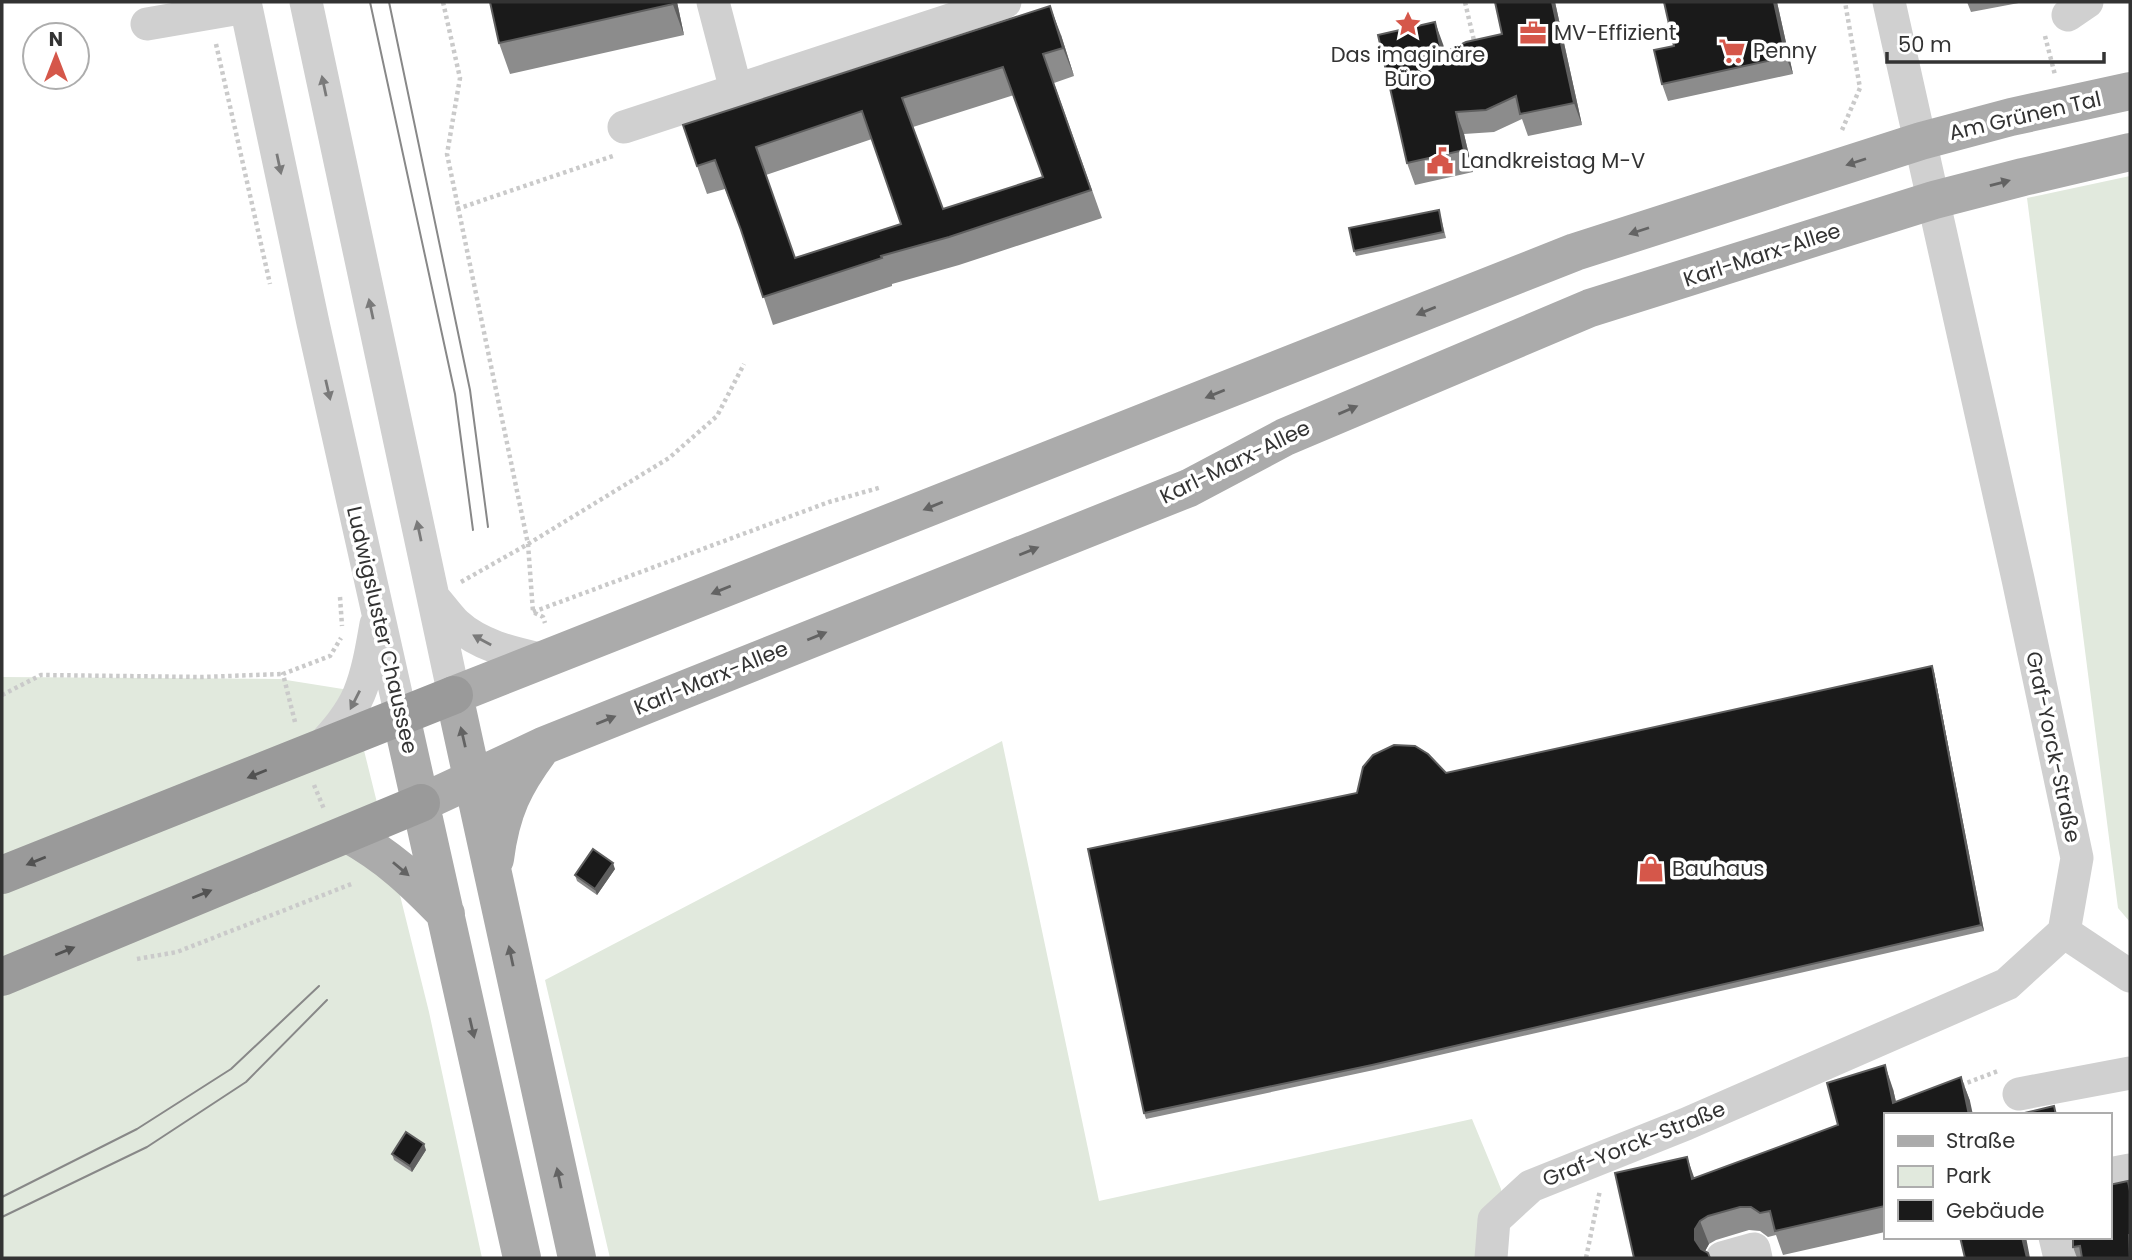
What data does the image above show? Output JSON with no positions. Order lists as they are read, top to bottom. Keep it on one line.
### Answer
{"streets":{"main road":["Am Grünen Tal","Karl-Marx-Allee","Ludwigsluster Chaussee"],"street":["Graf-Yorck-Straße"]},"crossings":[["Am Grünen Tal","Graf-Yorck-Straße"],["Karl-Marx-Allee","Ludwigsluster Chaussee"],["Karl-Marx-Allee","Graf-Yorck-Straße"]],"places":{"place":["Das imaginäre Büro"],"office":["MV-Effizient"],"supermarket":["Penny"],"public building":["Landkreistag M-V"],"shop":["Bauhaus"]},"legend":["Straße","Park","Gebäude"],"scale_bar":"50 m","north":"top"}
